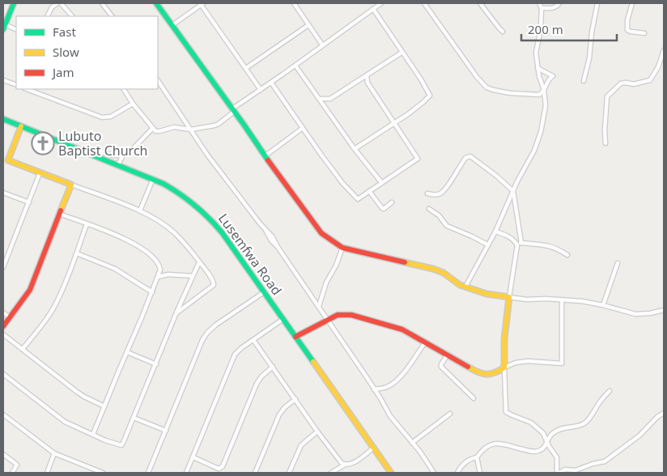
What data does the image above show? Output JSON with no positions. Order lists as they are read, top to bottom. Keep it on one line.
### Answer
{"streets":{"street":["Lusemfwa Road"]},"places":{"church":["Lubuto Baptist Church"]},"legend":["Fast","Slow","Jam"],"scale_bar":"200 m"}
